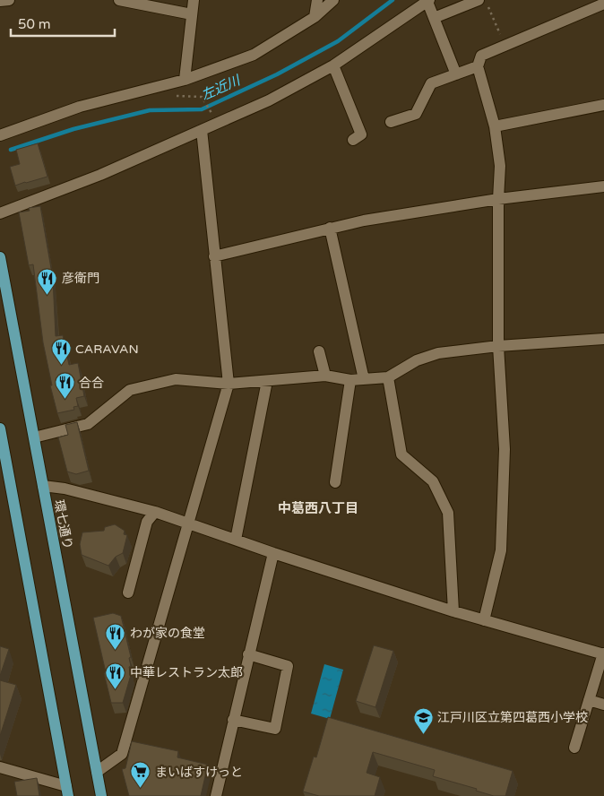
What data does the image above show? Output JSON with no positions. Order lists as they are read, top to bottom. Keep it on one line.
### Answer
{"streets":{"main road":["環七通り"]},"districts":["中葛西八丁目"],"water":["左近川"],"places":{"restaurant":["彦衛門","CARAVAN","合合","わが家の食堂","中華レストラン太郎"],"school or university":["江戸川区立第四葛西小学校"],"supermarket":["まいばすけっと"]},"scale_bar":"50 m"}
